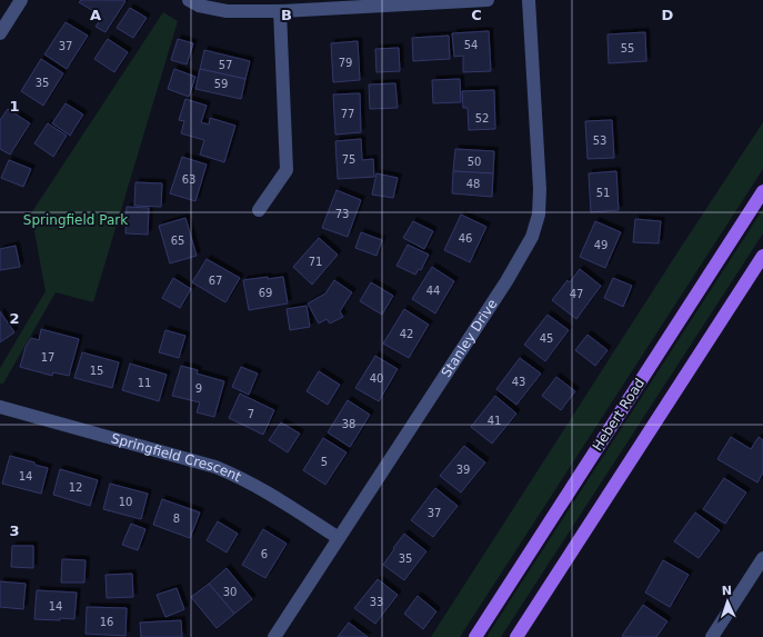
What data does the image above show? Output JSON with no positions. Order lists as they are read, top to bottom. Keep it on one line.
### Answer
{"streets":{"main road":["Hebert Road"],"street":["Stanley Drive","Springfield Crescent"]},"crossings":[["Stanley Drive","Springfield Crescent"]],"parks":["Springfield Park"],"house_numbers":["54","37","55","79","57","35","59","77","52","53","75","50","63","48","51","73","46","65","49","71","67","44","69","47","42","45","17","15","40","43","11","9","7","41","38","5","39","14","12","10","37","8","6","35","30","33","14","16"],"north":"top","grid":{"columns":["A","B","C","D"],"rows":["1","2","3"]}}
